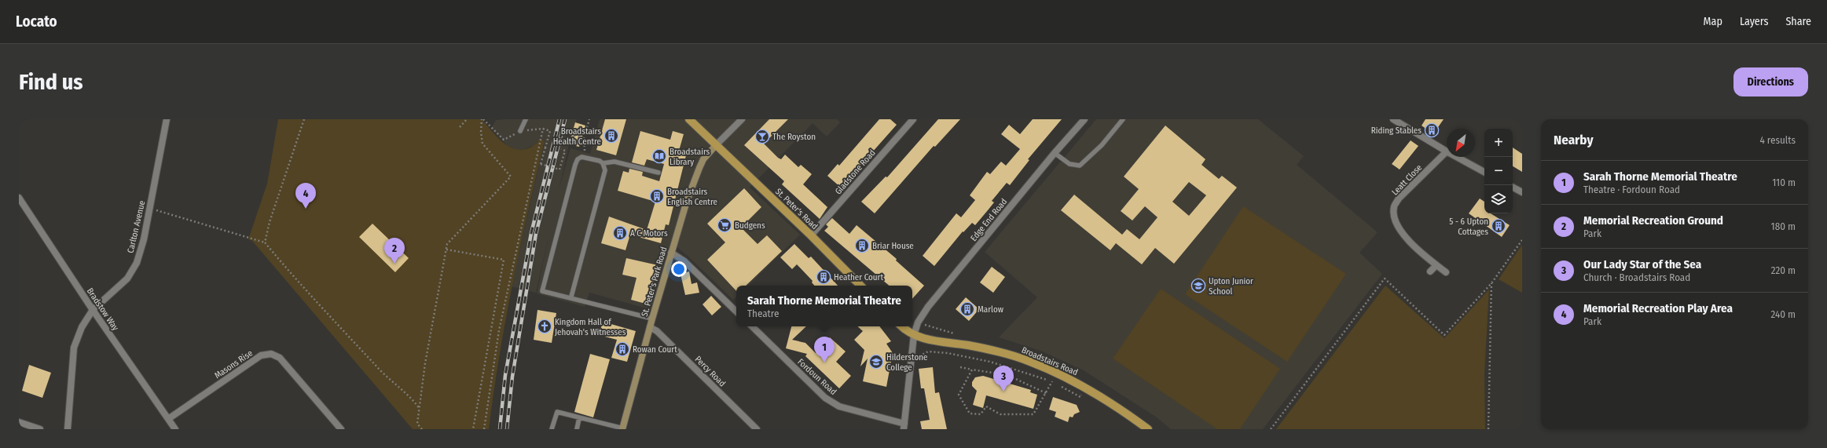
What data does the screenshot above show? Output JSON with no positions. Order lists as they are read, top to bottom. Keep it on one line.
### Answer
{"streets":{"main road":["St. Peter's Road","St. Peter's Park Road","Broadstairs Road"],"street":["Gladstone Road","Leatt Close","Edge End Road","Carlton Avenue","Bradstow Way","Masons Rise","Percy Road","Fordoun Road"]},"crossings":[["Gladstone Road","St. Peter's Road"],["St. Peter's Road","St. Peter's Park Road"],["Edge End Road","Broadstairs Road"],["Carlton Avenue","Bradstow Way"],["St. Peter's Park Road","Percy Road"],["Bradstow Way","Masons Rise"]],"places":{"building":["Riding Stables","Broadstairs Health Centre","Broadstairs English Centre","5 - 6 Upton Cottages","A C Motors","Briar House","Heather Court","Marlow","Rowan Court"],"bar":["The Royston"],"library":["Broadstairs Library"],"supermarket":["Budgens"],"school or university":["Upton Junior School","Hilderstone College"],"church":["Kingdom Hall of Jehovah's Witnesses"]},"north":"bottom left","page":{"header":"Locato","nav":["Map","Layers","Share"],"buttons":"Directions","title":"Find us","heading":["Nearby","4 results"],"map_buttons":["+","−"],"list":[{"mark":"1","name":"Sarah Thorne Memorial Theatre","note":"Theatre · Fordoun Road","value":"110 m"},{"mark":"2","name":"Memorial Recreation Ground","note":"Park","value":"180 m"},{"mark":"3","name":"Our Lady Star of the Sea","note":"Church · Broadstairs Road","value":"220 m"},{"mark":"4","name":"Memorial Recreation Play Area","note":"Park","value":"240 m"}],"pins":["4","2","1","3"],"popup":["Sarah Thorne Memorial Theatre","Theatre"]}}
